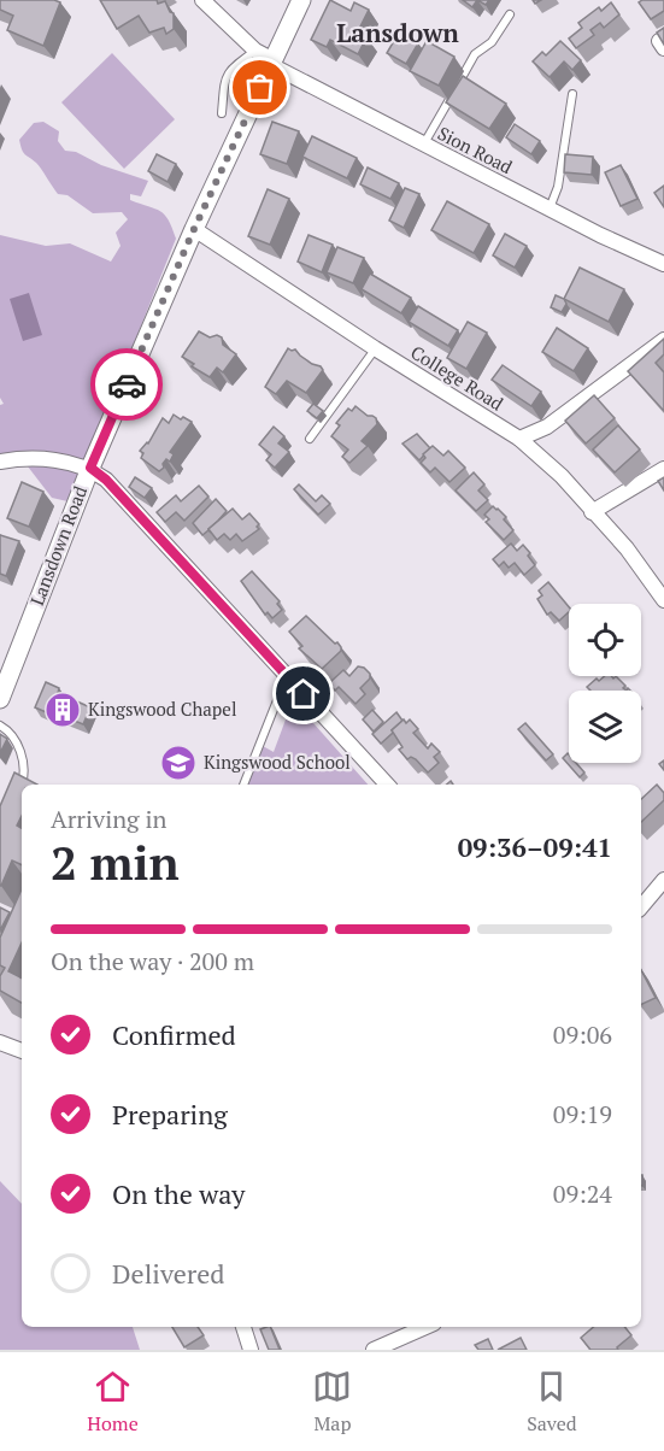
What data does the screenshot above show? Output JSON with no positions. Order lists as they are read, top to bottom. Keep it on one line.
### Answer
{"streets":{"street":["Sion Road","College Road","Lansdown Road"]},"crossings":[["Sion Road","Lansdown Road"],["College Road","Lansdown Road"]],"districts":["Lansdown"],"places":{"building":["Kingswood Chapel"],"school or university":["Kingswood School"]},"page":{"heading":["2 min","Arriving in","09:36–09:41"],"bar":"On the way · 200 m","list":[["Confirmed","09:06"],["Preparing","09:19"],["On the way","09:24"],"Delivered"],"tabs":["Home","Map","Saved"]}}
